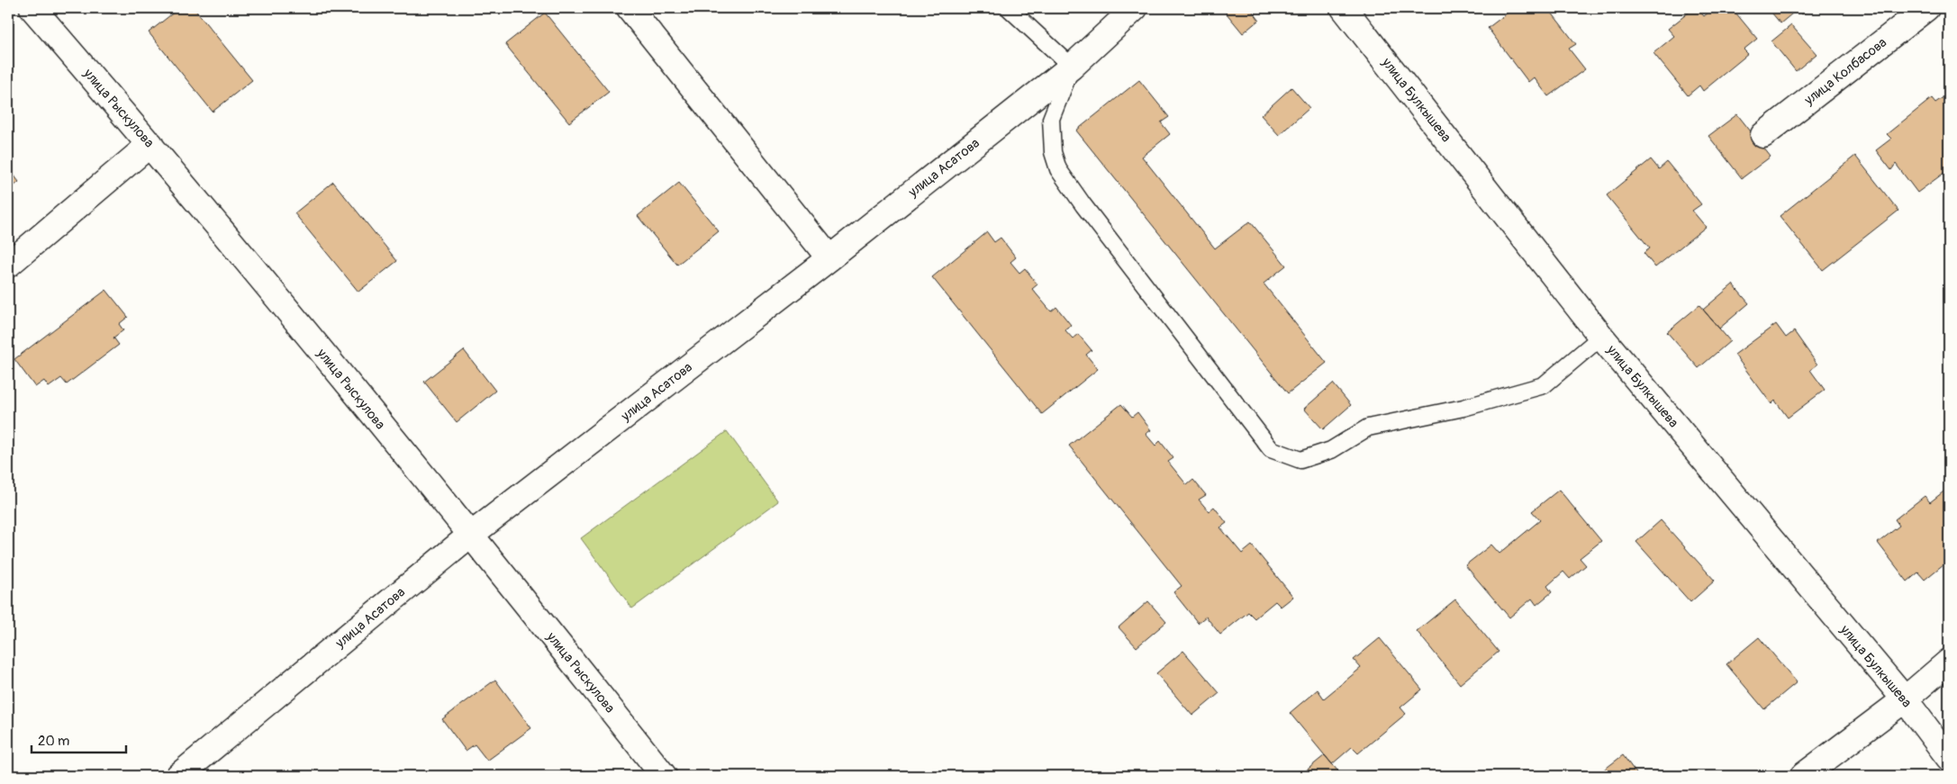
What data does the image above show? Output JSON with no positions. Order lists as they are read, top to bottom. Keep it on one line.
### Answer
{"streets":{"street":["улица Колбасова","улица Булкышева","улица Рыскулова","улица Асатова"]},"crossings":[["улица Рыскулова","улица Асатова"]],"scale_bar":"20 m"}
